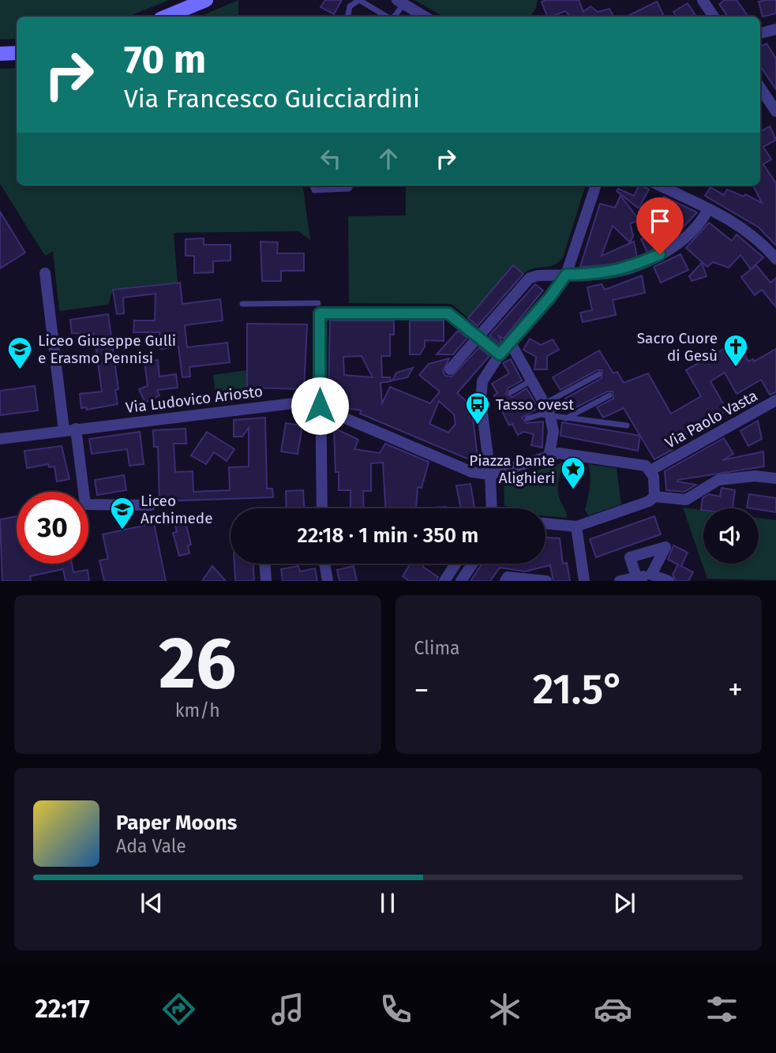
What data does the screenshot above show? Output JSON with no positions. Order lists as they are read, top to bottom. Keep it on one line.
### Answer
{"streets":{"street":["Via Ludovico Ariosto","Via Paolo Vasta"]},"places":{"church":["Sacro Cuore di Gesù"],"school or university":["Liceo Giuseppe Gulli e Erasmo Pennisi","Liceo Archimede"],"bus stop":["Tasso ovest"],"place":["Piazza Dante Alighieri"]},"page":{"turn":["70 m","Via Francesco Guicciardini"],"limit":"30","trip":"22:18 · 1 min · 350 m","tile":[["26","km/h"],"Clima"],"heat":["−","21.5°","+"],"song":["Paper Moons","Ada Vale"],"tabs":"22:17"}}
